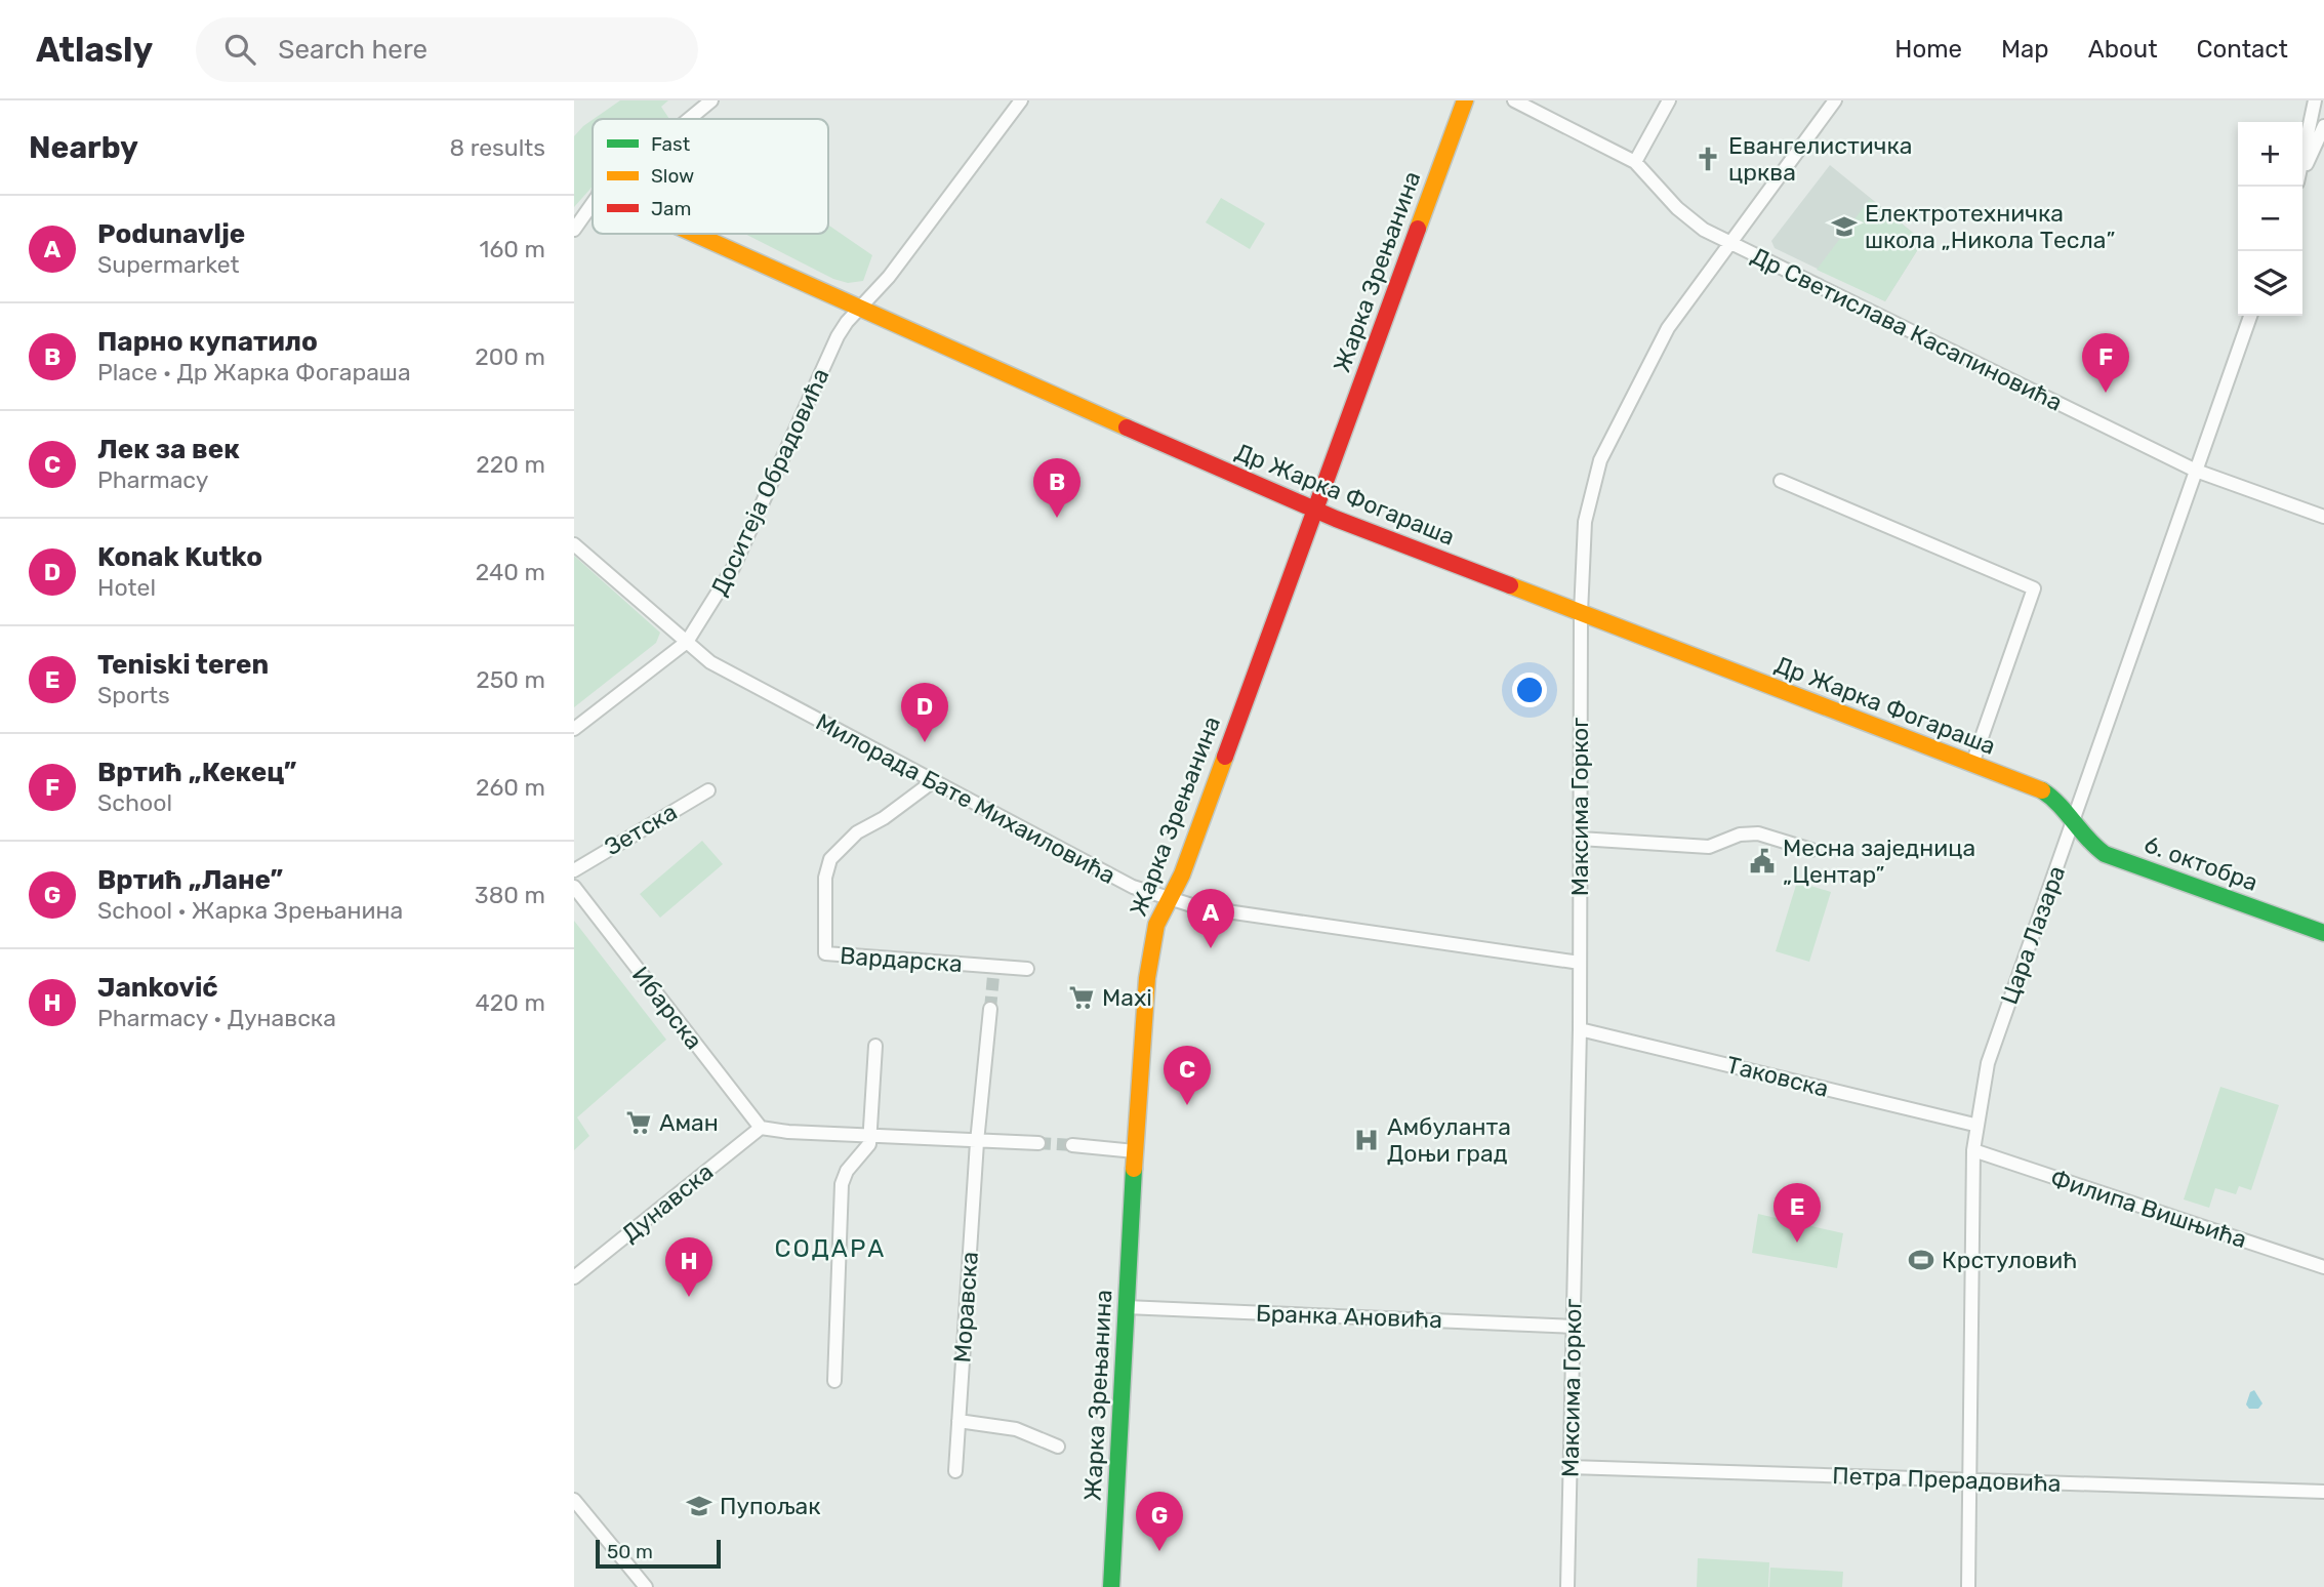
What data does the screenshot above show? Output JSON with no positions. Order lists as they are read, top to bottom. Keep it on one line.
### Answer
{"streets":{"street":["Жарка Зрењанина","Др Светислава Касапиновића","Доситеја Обрадовића","Др Жарка Фогараша","Милорада Бате Михаиловића","Максима Горког","Зетска","6. октобра","Цара Лазара","Вардарска","Ибарска","Таковска","Дунавска","Филипа Вишњића","Моравска","Бранка Ановића","Петра Прерадовића"]},"crossings":[["Жарка Зрењанина","Др Жарка Фогараша"],["Жарка Зрењанина","Милорада Бате Михаиловића"],["Жарка Зрењанина","Бранка Ановића"],["Др Светислава Касапиновића","Максима Горког"],["Др Светислава Касапиновића","Цара Лазара"],["Доситеја Обрадовића","Др Жарка Фогараша"],["Доситеја Обрадовића","Милорада Бате Михаиловића"],["Др Жарка Фогараша","Максима Горког"],["Др Жарка Фогараша","6. октобра"],["Др Жарка Фогараша","Цара Лазара"],["Милорада Бате Михаиловића","Максима Горког"],["Милорада Бате Михаиловића","Вардарска"],["Максима Горког","Таковска"],["Максима Горког","Бранка Ановића"],["Максима Горког","Петра Прерадовића"],["6. октобра","Цара Лазара"],["Цара Лазара","Таковска"],["Цара Лазара","Филипа Вишњића"],["Цара Лазара","Петра Прерадовића"],["Ибарска","Дунавска"]],"districts":["СОДАРА"],"places":{"church":["Евангелистичка црква"],"school or university":["Електротехничка школа „Никола Тесла”","Пупољак"],"public building":["Месна заједница „Центар”"],"supermarket":["Maxi","Аман"],"hospital":["Амбуланта Доњи град"],"sports":["Крстуловић"]},"legend":["Fast","Slow","Jam"],"scale_bar":"50 m","page":{"header":"Atlasly","search":"Search here","nav":["Home","Map","About","Contact"],"heading":["Nearby","8 results"],"map_buttons":["+","−"],"list":[{"mark":"A","name":"Podunavlje","note":"Supermarket","value":"160 m"},{"mark":"B","name":"Парно купатило","note":"Place · Др Жарка Фогараша","value":"200 m"},{"mark":"C","name":"Лек за век","note":"Pharmacy","value":"220 m"},{"mark":"D","name":"Konak Kutko","note":"Hotel","value":"240 m"},{"mark":"E","name":"Teniski teren","note":"Sports","value":"250 m"},{"mark":"F","name":"Вртић „Кекец”","note":"School","value":"260 m"},{"mark":"G","name":"Вртић „Лане”","note":"School · Жарка Зрењанина","value":"380 m"},{"mark":"H","name":"Janković","note":"Pharmacy · Дунавска","value":"420 m"}],"pins":["F","B","D","A","C","E","H","G"],"scale":"50 m"}}
